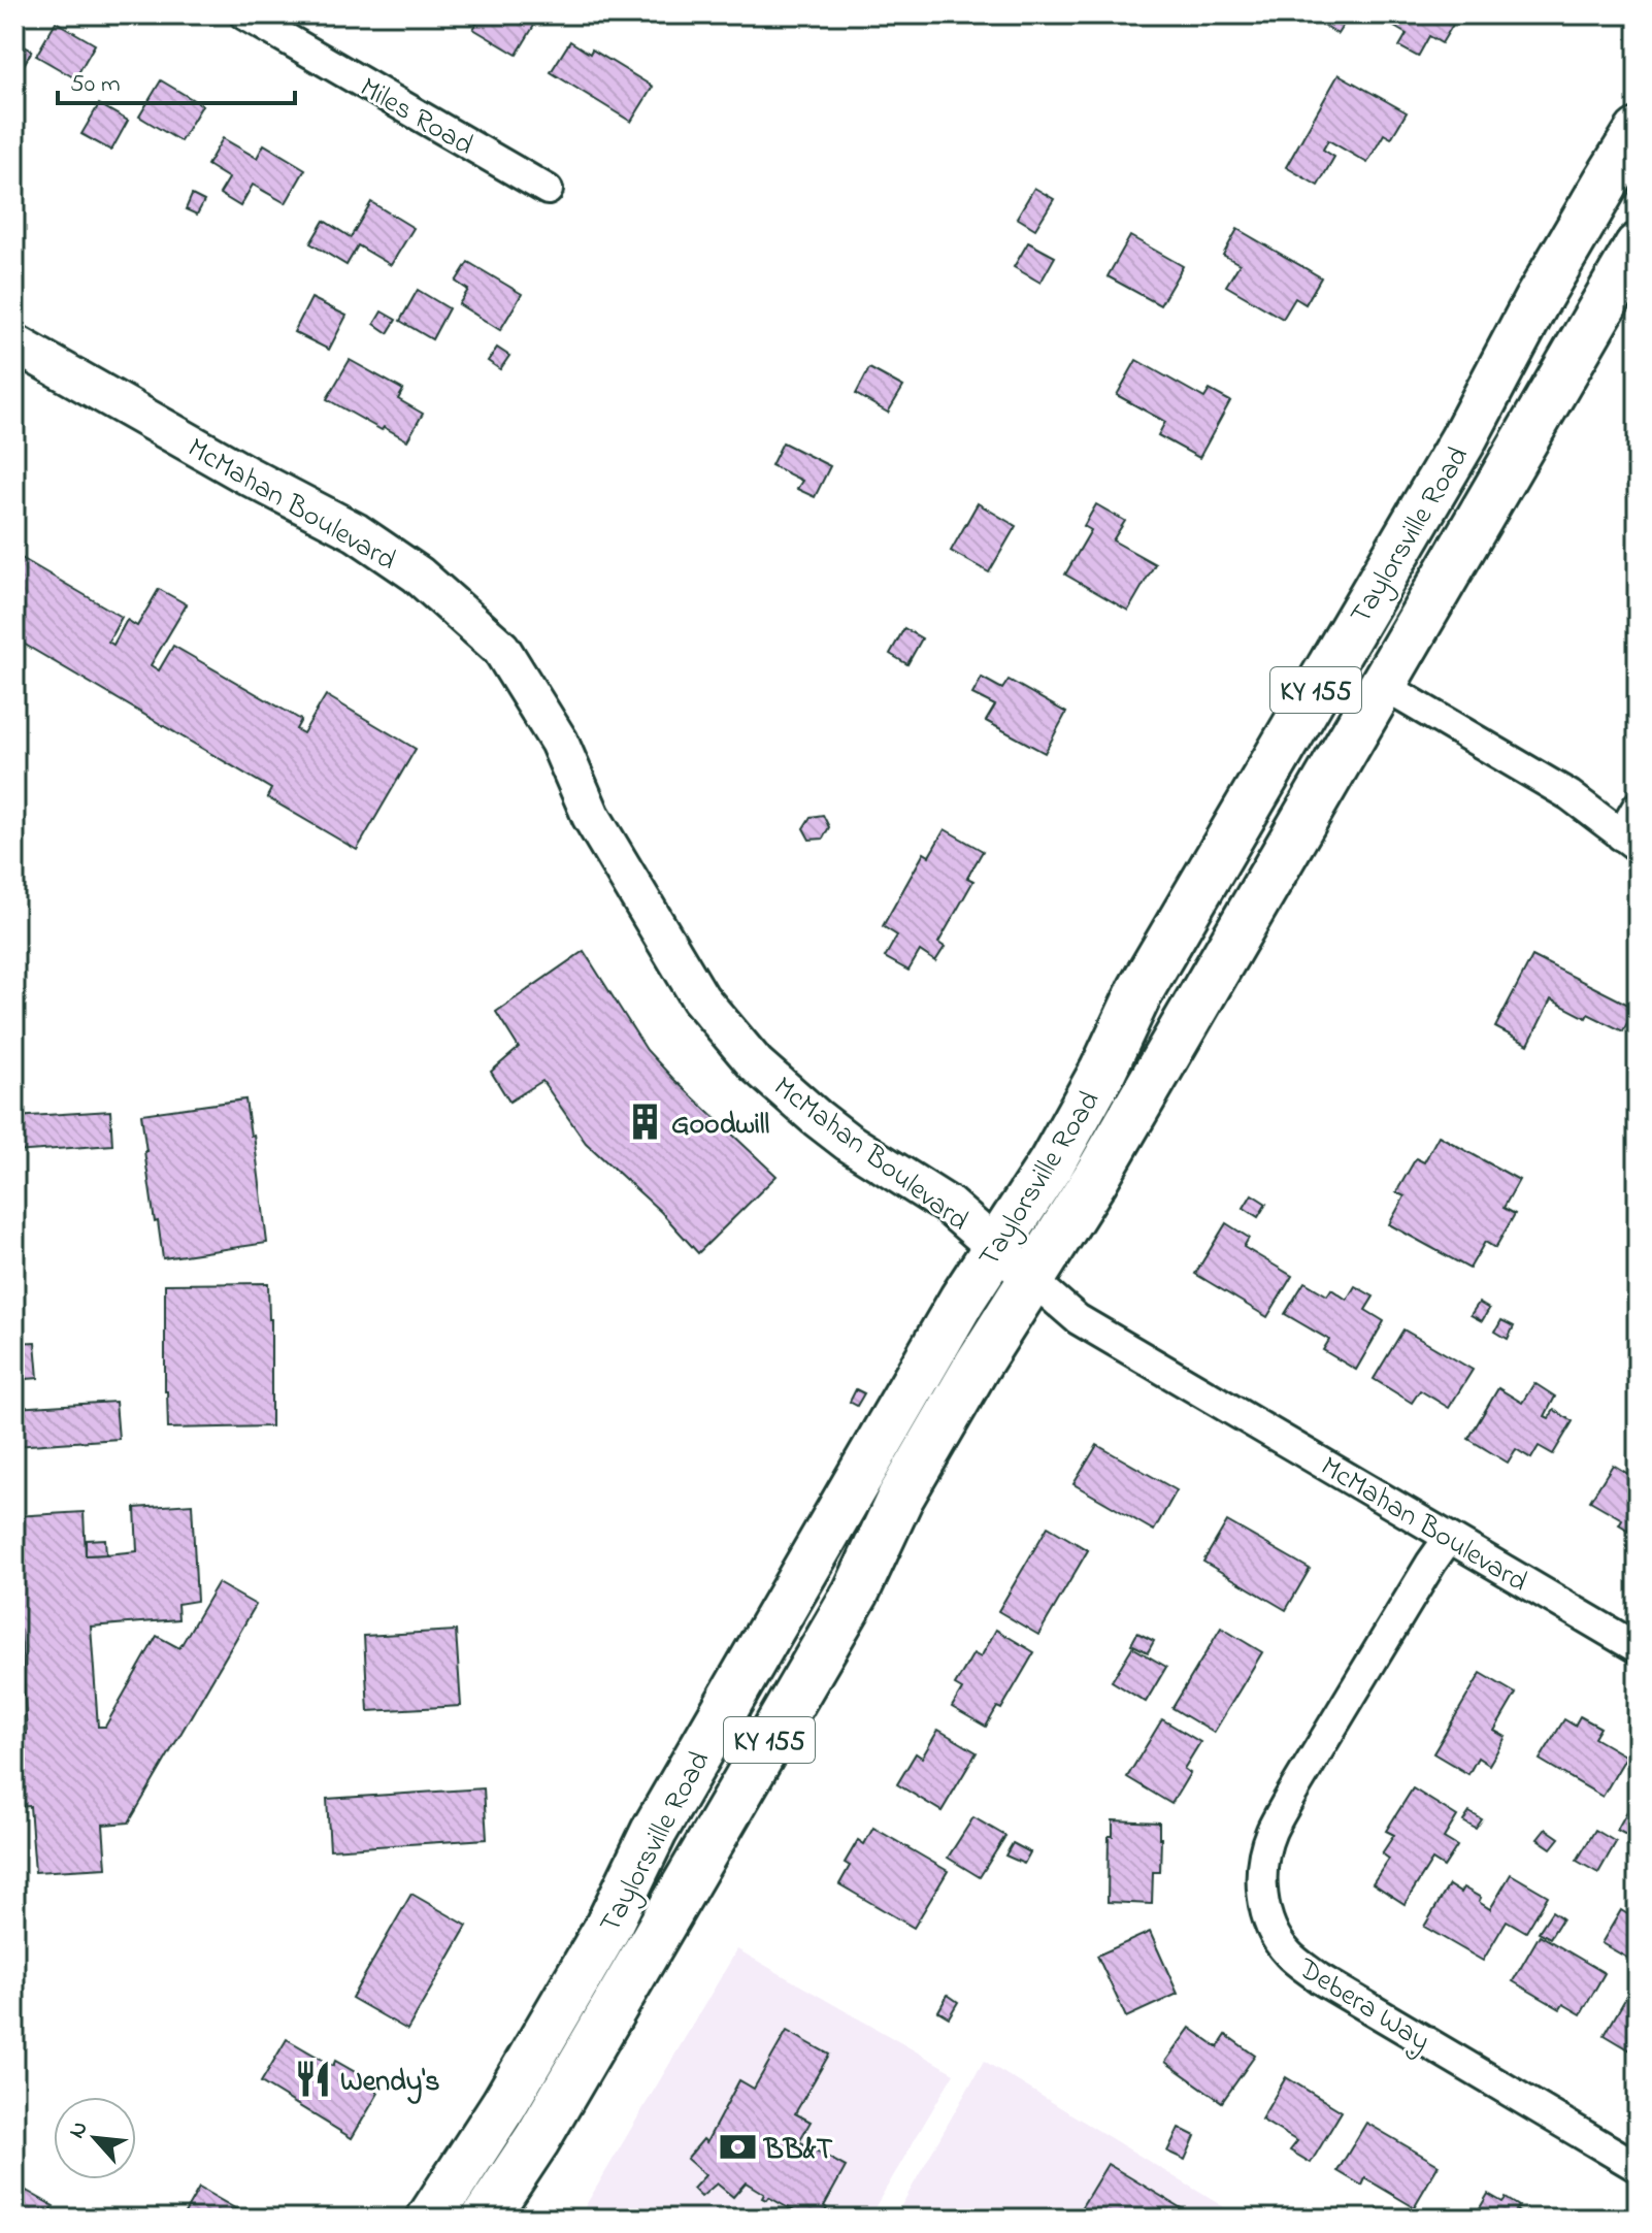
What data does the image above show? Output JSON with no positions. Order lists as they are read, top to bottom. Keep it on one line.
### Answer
{"streets":{"main road":["Taylorsville Road","KY 155"],"street":["Miles Road","McMahan Boulevard","Debera Way"]},"crossings":[["McMahan Boulevard","Taylorsville Road"],["McMahan Boulevard","Debera Way"]],"places":{"building":["Goodwill"],"restaurant":["Wendy's"],"bank":["BB&T"]},"scale_bar":"50 m","north":"top left"}
